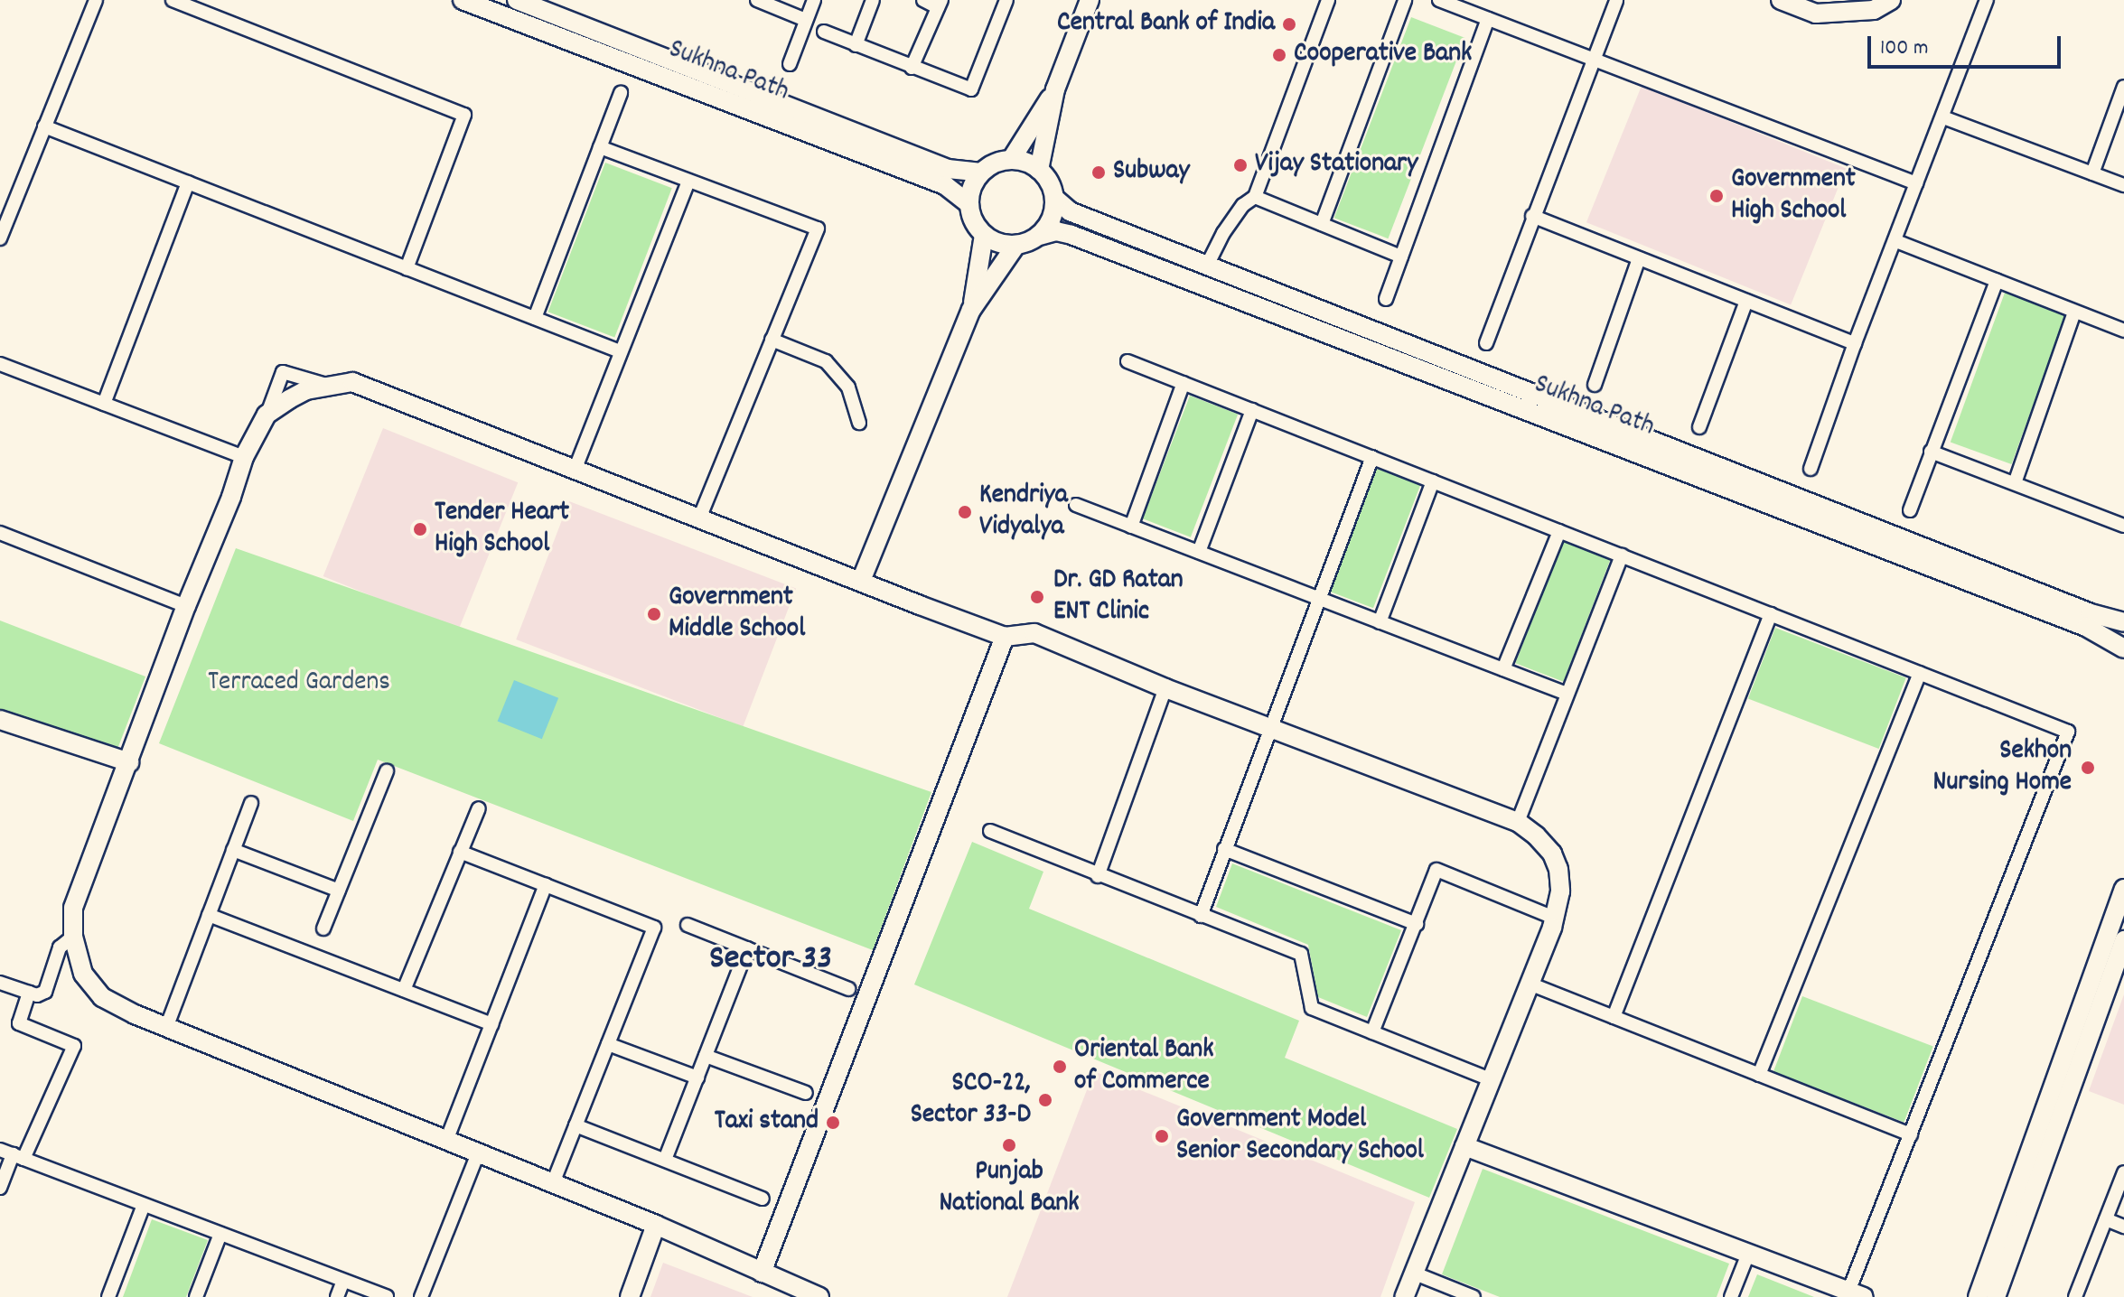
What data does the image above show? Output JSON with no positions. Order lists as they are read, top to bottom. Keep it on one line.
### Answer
{"streets":{"street":["Sukhna Path"]},"districts":["Sector 33"],"parks":["Terraced Gardens"],"places":["Central Bank of India","Cooperative Bank","Vijay Stationary","Subway","Government High School","Kendriya Vidyalya","Tender Heart High School","Dr. GD Ratan ENT Clinic","Government Middle School","Sekhon Nursing Home","Oriental Bank of Commerce","SCO-22, Sector 33-D","Taxi stand","Government Model Senior Secondary School","Punjab National Bank"],"scale_bar":"100 m"}
